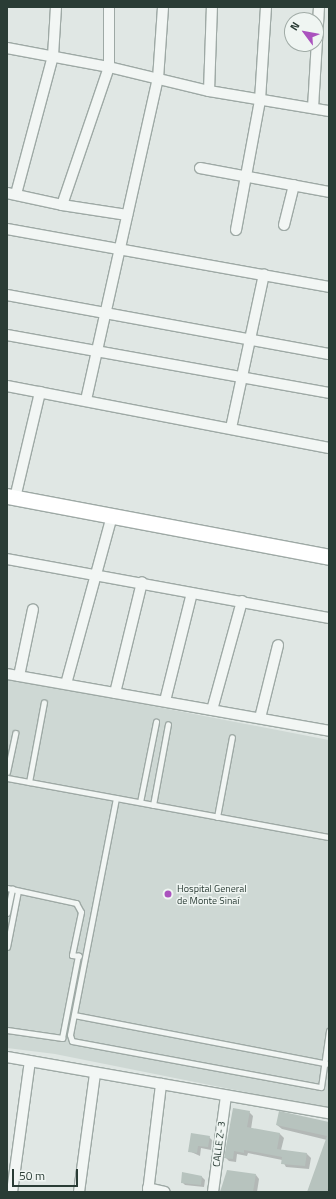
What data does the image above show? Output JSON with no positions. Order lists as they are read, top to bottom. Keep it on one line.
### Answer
{"streets":{"street":["CALLE Z- 3"]},"places":["Hospital General de Monte Sinaí"],"scale_bar":"50 m","north":"top left"}
